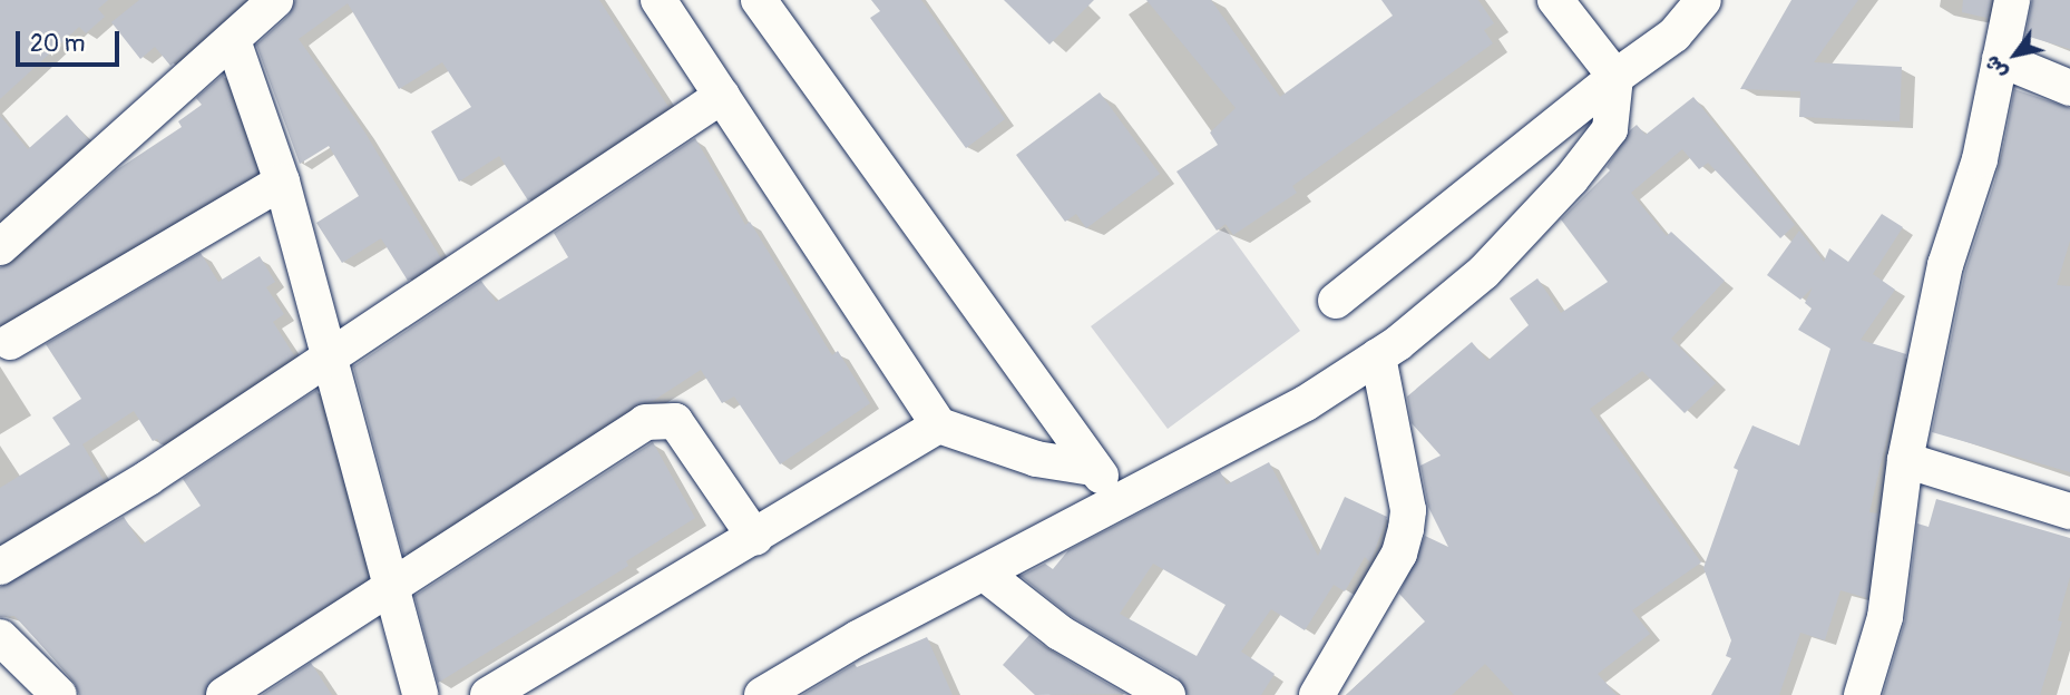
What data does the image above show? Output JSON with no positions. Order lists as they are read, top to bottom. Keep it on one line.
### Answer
{"scale_bar":"20 m","north":"bottom left"}
